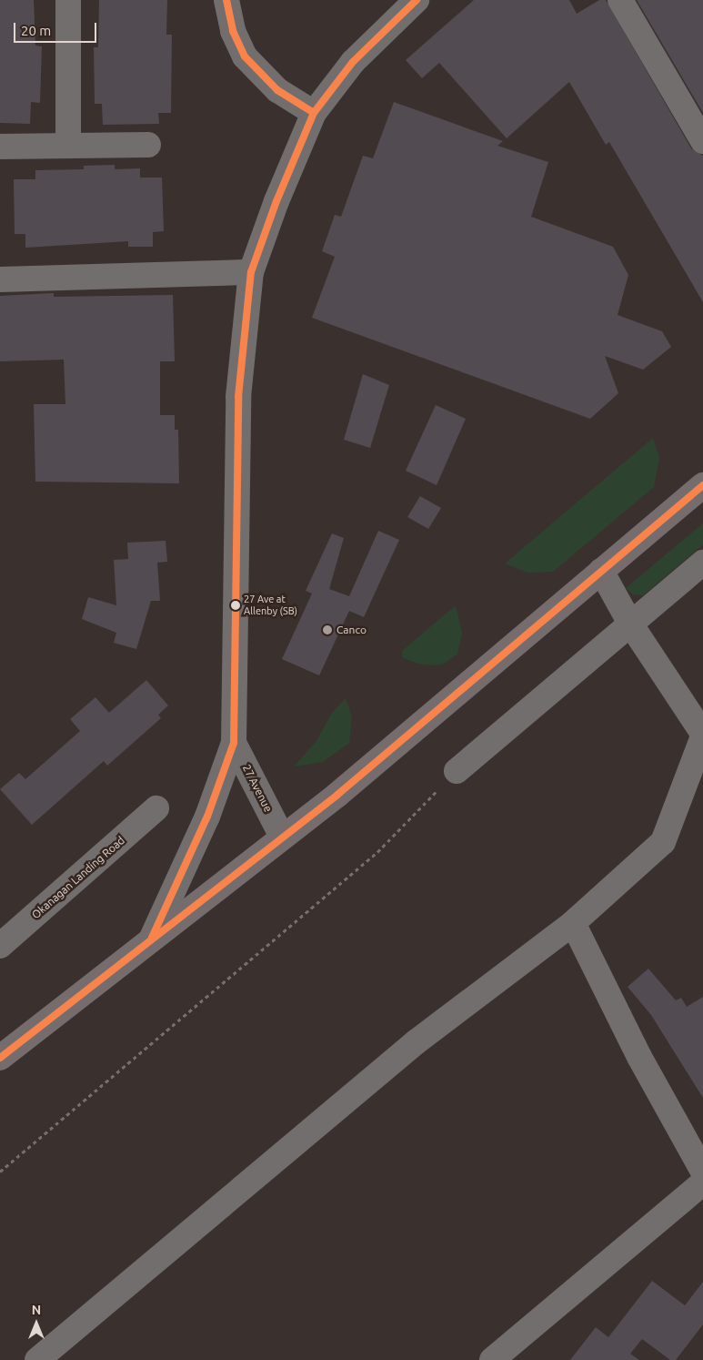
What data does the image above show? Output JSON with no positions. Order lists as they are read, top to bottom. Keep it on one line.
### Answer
{"streets":{"street":["27 Avenue","Okanagan Landing Road"]},"places":["27 Ave at Allenby (SB)","Canco"],"scale_bar":"20 m","north":"top"}
